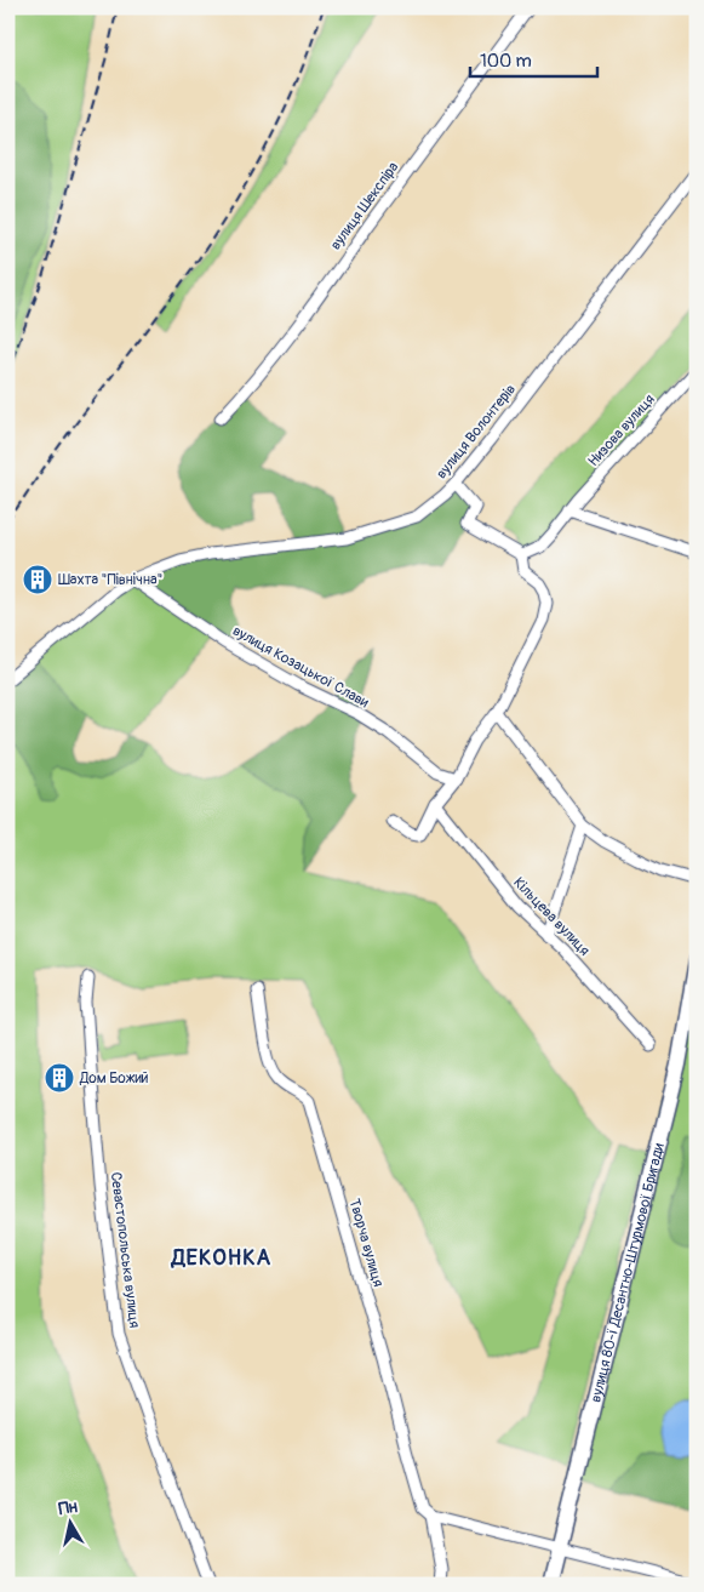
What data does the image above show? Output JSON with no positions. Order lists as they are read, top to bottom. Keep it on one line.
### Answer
{"streets":{"street":["вулиця Шекспіра","Низова вулиця","вулиця Волонтерів","вулиця Козацької Слави","Кільцева вулиця","Творча вулиця","Севастопольська вулиця","вулиця 80-ї Десантно-Штурмової Бригади"]},"crossings":[["вулиця Волонтерів","вулиця Козацької Слави"]],"districts":["ДЕКОНКА"],"places":{"building":["Шахта \"Північна\"","Дом Божий"]},"scale_bar":"100 m","north":"top"}
